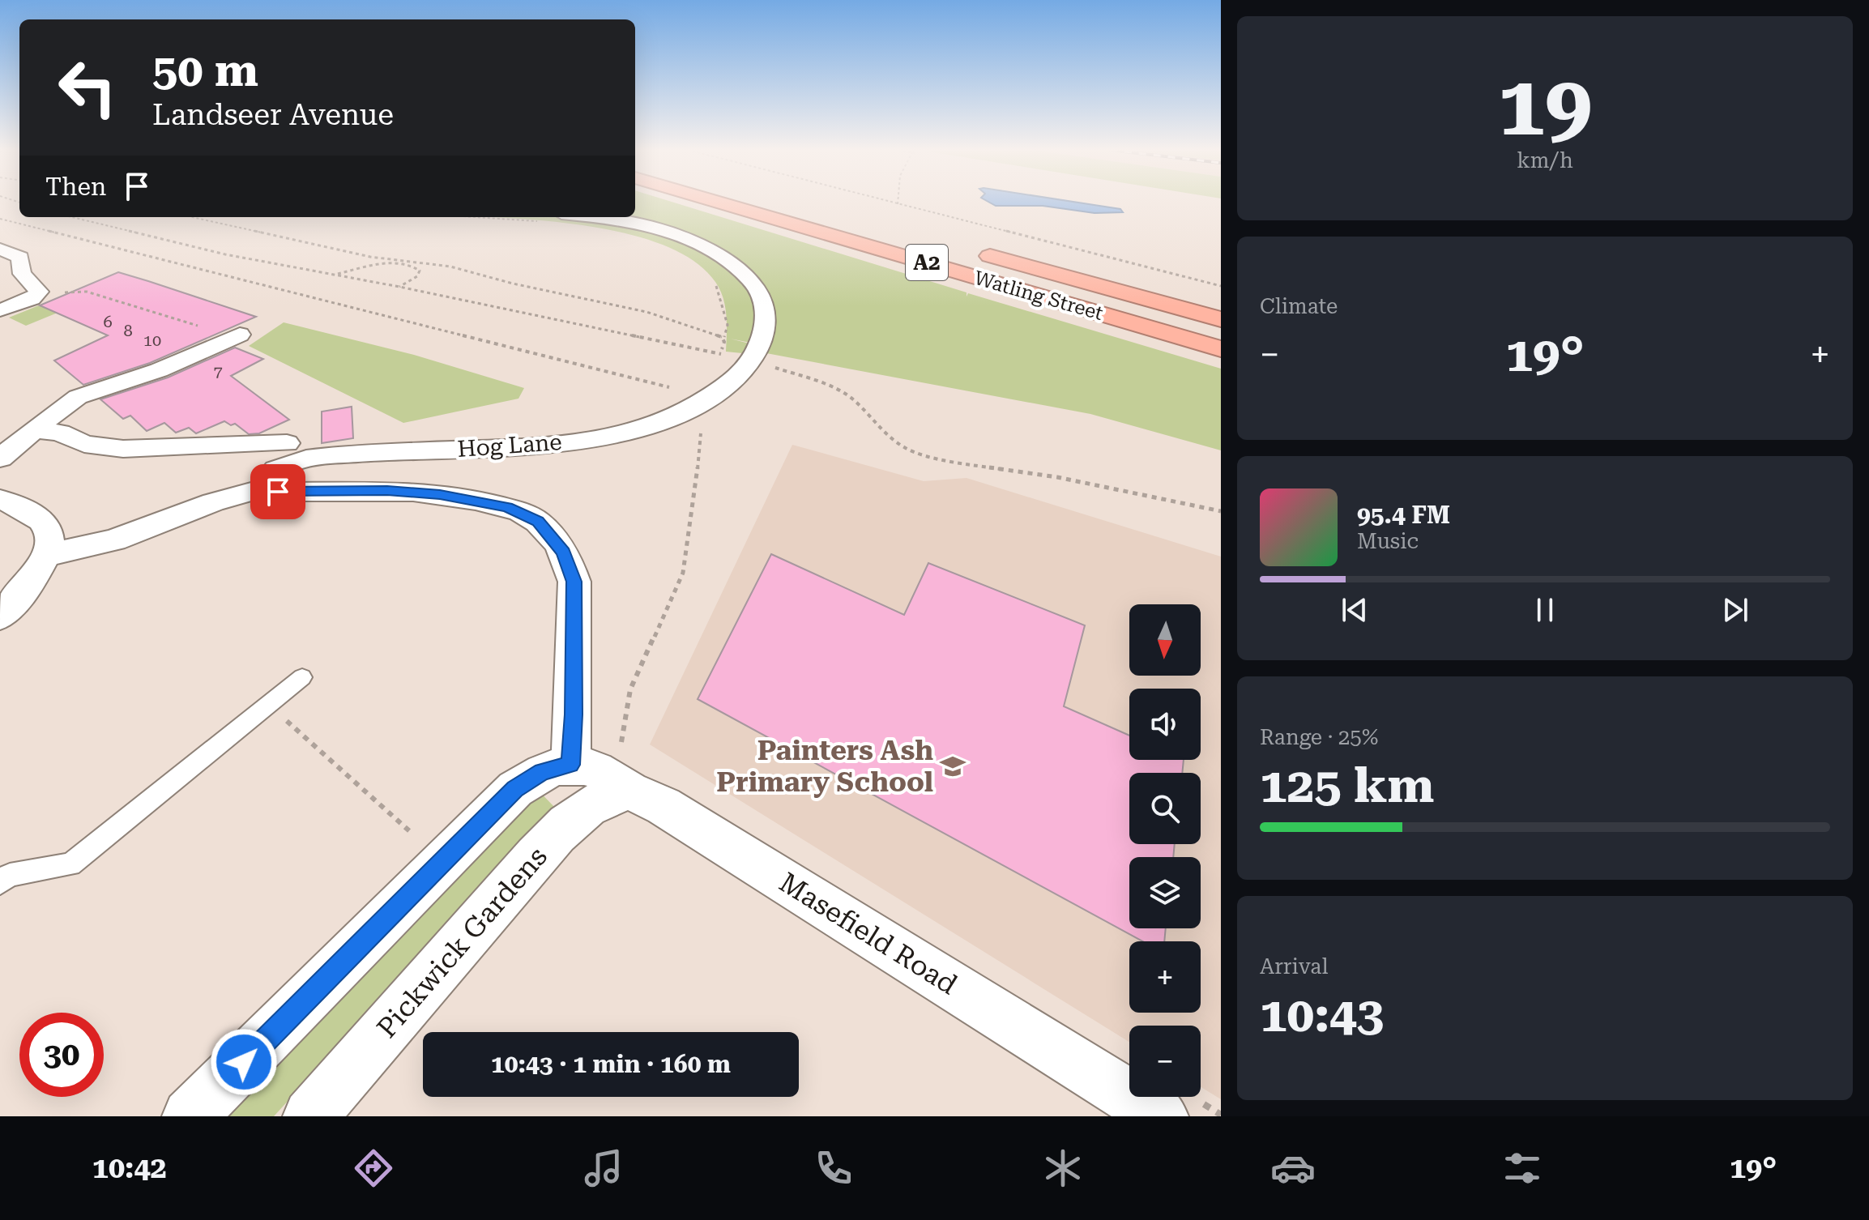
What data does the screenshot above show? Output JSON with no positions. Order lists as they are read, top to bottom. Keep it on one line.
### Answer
{"streets":{"highway":["A2","Watling Street"],"street":["Hog Lane","Masefield Road","Pickwick Gardens"]},"crossings":[["Masefield Road","Pickwick Gardens"]],"places":{"school or university":["Painters Ash Primary School"]},"house_numbers":["6","8","10","7"],"north":"bottom","page":{"tile":[["19","km/h"],"Climate",["Range · 25%","125 km"],["Arrival","10:43"]],"turn":["50 m","Landseer Avenue"],"then":"Then","heat":["−","19°","+"],"song":["95.4 FM","Music"],"map_buttons":["+","−"],"limit":"30","trip":"10:43 · 1 min · 160 m","tabs":["10:42","19°"]}}
